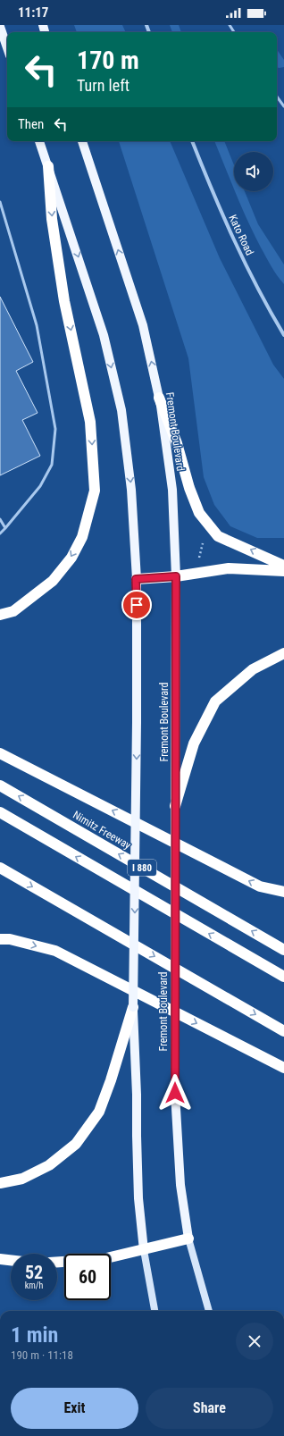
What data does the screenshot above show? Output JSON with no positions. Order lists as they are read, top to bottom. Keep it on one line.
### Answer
{"streets":{"highway":["Nimitz Freeway","I 880"],"main road":["Fremont Boulevard"],"street":["Kato Road"]},"page":{"status":"11:17","turn":["170 m","Turn left"],"then":"Then","speed":"52 km/h","limit":"60","heading":["1 min","190 m · 11:18"],"buttons":["Exit","Share"]}}
